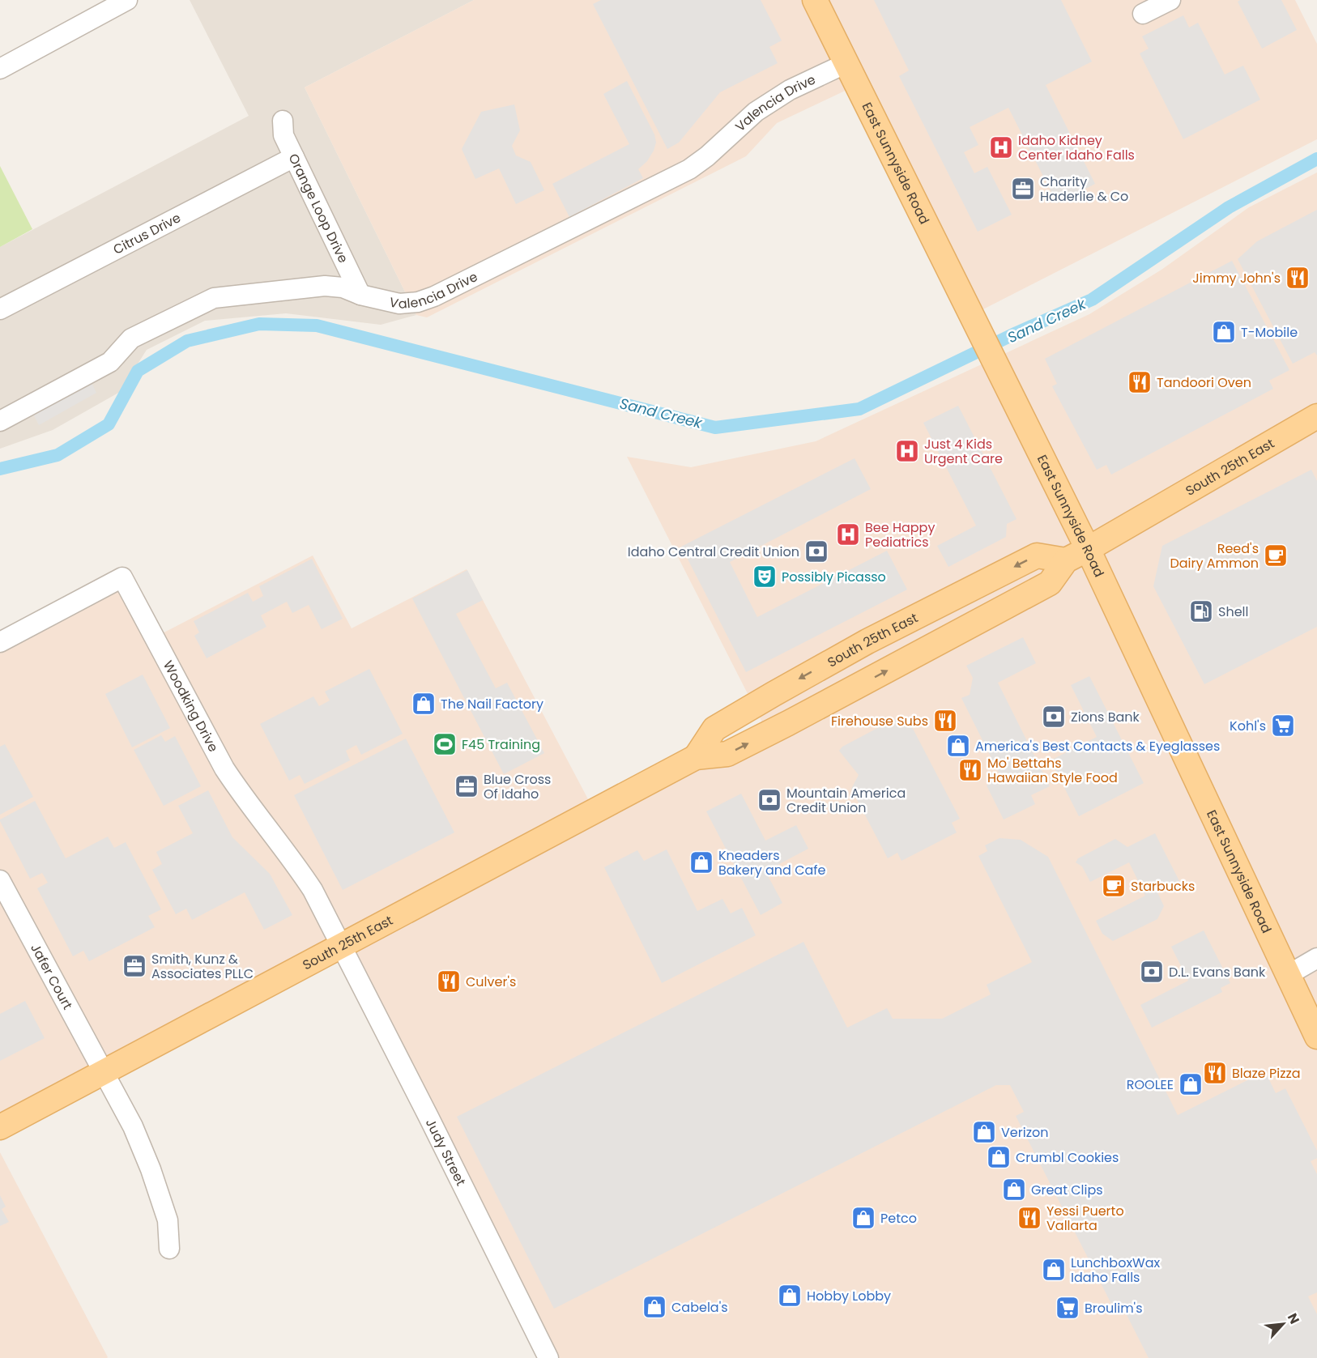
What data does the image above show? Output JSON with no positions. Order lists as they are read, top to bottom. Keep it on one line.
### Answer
{"streets":{"main road":["East Sunnyside Road","South 25th East"],"street":["Valencia Drive","Orange Loop Drive","Citrus Drive","Woodking Drive","Jafer Court","Judy Street"]},"crossings":[["Valencia Drive","East Sunnyside Road"],["Valencia Drive","Orange Loop Drive"],["East Sunnyside Road","South 25th East"],["Orange Loop Drive","Citrus Drive"],["South 25th East","Woodking Drive"],["South 25th East","Jafer Court"],["South 25th East","Judy Street"],["Woodking Drive","Judy Street"]],"water":["Sand Creek"],"places":{"hospital":["Idaho Kidney Center Idaho Falls","Just 4 Kids Urgent Care","Bee Happy Pediatrics"],"office":["Charity Haderlie & Co","Blue Cross Of Idaho","Smith, Kunz & Associates PLLC"],"restaurant":["Jimmy John's","Tandoori Oven","Firehouse Subs","Mo' Bettahs Hawaiian Style Food","Culver's","Blaze Pizza","Yessi Puerto Vallarta"],"shop":["T-Mobile","The Nail Factory","America's Best Contacts & Eyeglasses","Kneaders Bakery and Cafe","ROOLEE","Verizon","Crumbl Cookies","Great Clips","Petco","LunchboxWax Idaho Falls","Hobby Lobby","Cabela's"],"bank":["Idaho Central Credit Union","Zions Bank","Mountain America Credit Union","D.L. Evans Bank"],"cafe":["Reed's Dairy Ammon","Starbucks"],"theatre":["Possibly Picasso"],"fuel station":["Shell"],"supermarket":["Kohl's","Broulim's"],"sports":["F45 Training"]},"north":"top right"}
